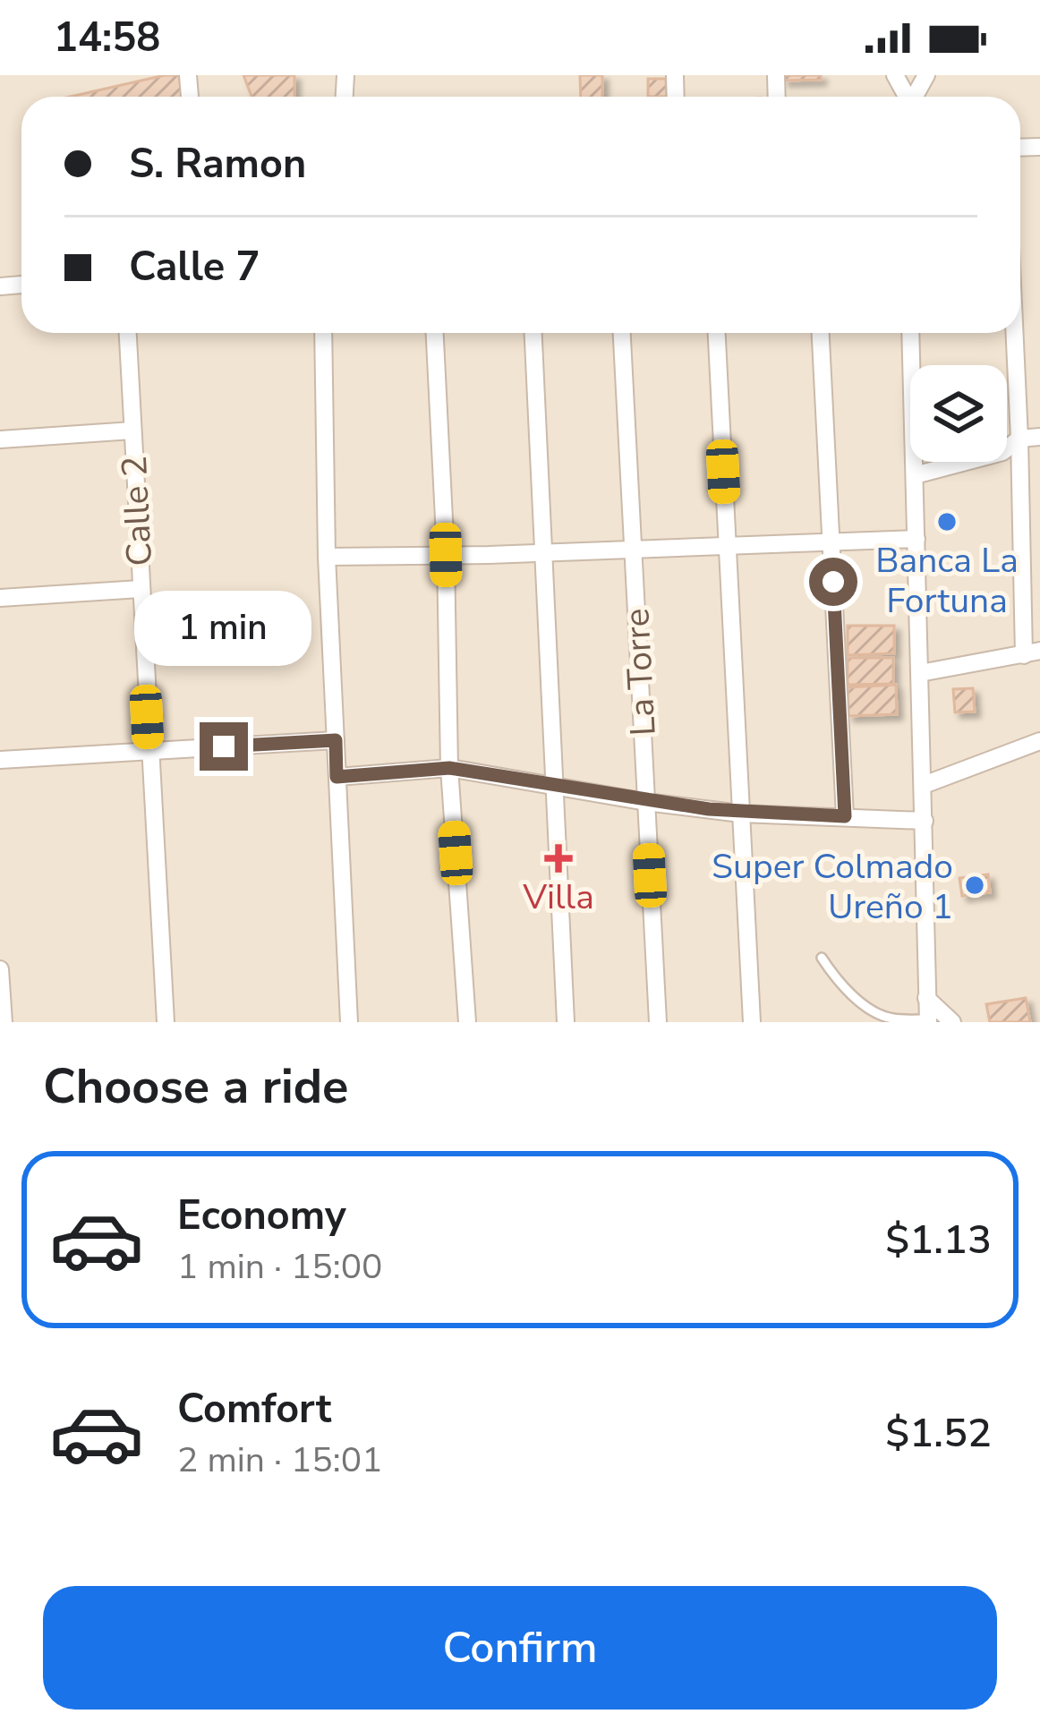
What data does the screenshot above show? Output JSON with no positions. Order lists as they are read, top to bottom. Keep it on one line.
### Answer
{"streets":{"street":["Calle 2","La Torre"]},"places":{"other":["Banca La Fortuna","Super Colmado Ureño 1"],"health":["Villa"]},"page":{"status":"14:58","banner":["S. Ramon","Calle 7"],"bubble":"1 min","heading":"Choose a ride","list":[{"name":"Economy","note":"1 min · 15:00","value":"$1.13"},{"name":"Comfort","note":"2 min · 15:01","value":"$1.52"}],"buttons":"Confirm"}}
